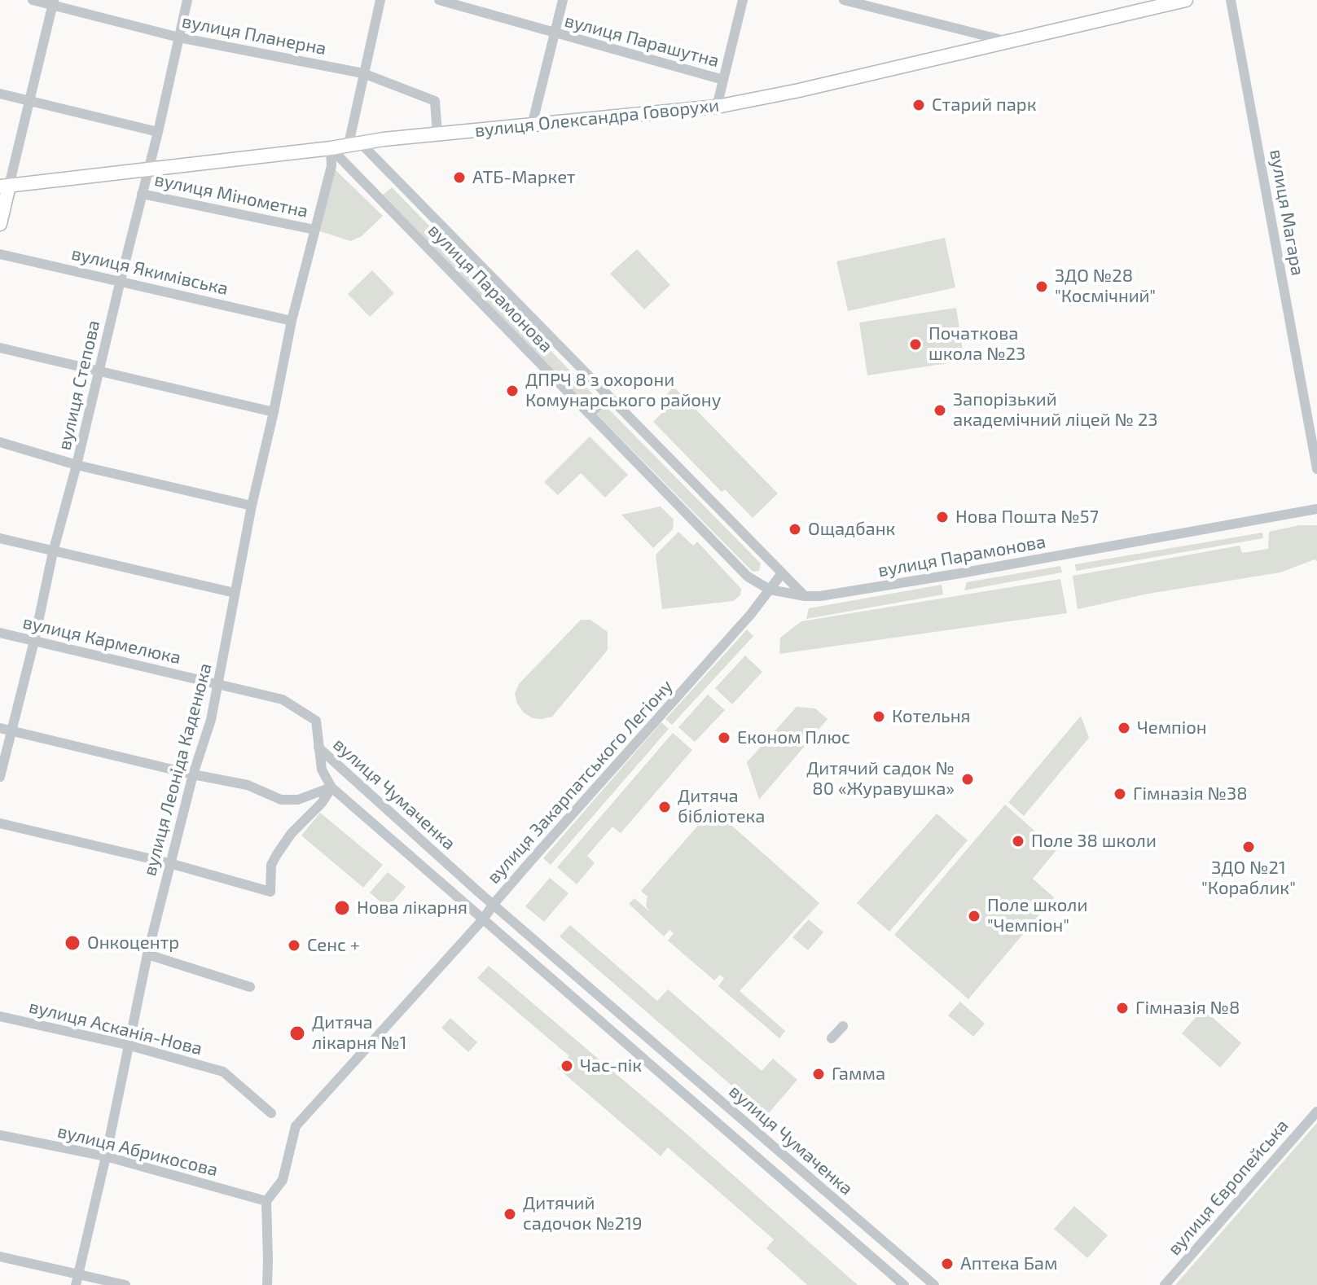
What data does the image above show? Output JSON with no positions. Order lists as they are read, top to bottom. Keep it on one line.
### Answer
{"streets":{"main road":["вулиця Олександра Говорухи"],"street":["вулиця Планерна","вулиця Парашутна","вулиця Мінометна","вулиця Магара","вулиця Якимівська","вулиця Парамонова","вулиця Степова","вулиця Кармелюка","вулиця Леоніда Каденюка","вулиця Закарпатського Легіону","вулиця Чумаченка","вулиця Асканія-Нова","вулиця Абрикосова","вулиця Європейська"]},"crossings":[["вулиця Планерна","вулиця Олександра Говорухи"],["вулиця Планерна","вулиця Степова"],["вулиця Олександра Говорухи","вулиця Парамонова"],["вулиця Олександра Говорухи","вулиця Степова"],["вулиця Олександра Говорухи","вулиця Леоніда Каденюка"],["вулиця Мінометна","вулиця Степова"],["вулиця Мінометна","вулиця Леоніда Каденюка"],["вулиця Якимівська","вулиця Степова"],["вулиця Якимівська","вулиця Леоніда Каденюка"],["вулиця Парамонова","вулиця Леоніда Каденюка"],["вулиця Парамонова","вулиця Закарпатського Легіону"],["вулиця Степова","вулиця Кармелюка"],["вулиця Кармелюка","вулиця Леоніда Каденюка"],["вулиця Кармелюка","вулиця Чумаченка"],["вулиця Леоніда Каденюка","вулиця Асканія-Нова"],["вулиця Леоніда Каденюка","вулиця Абрикосова"],["вулиця Закарпатського Легіону","вулиця Чумаченка"],["вулиця Закарпатського Легіону","вулиця Абрикосова"]],"places":["Старий парк","АТБ-Маркет","ЗДО №28 \"Космічний\"","Початкова школа №23","ДПРЧ 8 з охорони Комунарського району","Запорізький академічний ліцей № 23","Нова Пошта №57","Ощадбанк","Котельня","Чемпіон","Економ Плюс","Дитячий садок № 80 «Журавушка»","Гімназія №38","Дитяча бібліотека","Поле 38 школи","ЗДО №21 \"Кораблик\"","Нова лікарня","Поле школи \"Чемпіон\"","Онкоцентр","Сенс +","Гімназія №8","Дитяча лікарня №1","Час-пік","Гамма","Дитячий садочок №219","Аптека Бам"]}
